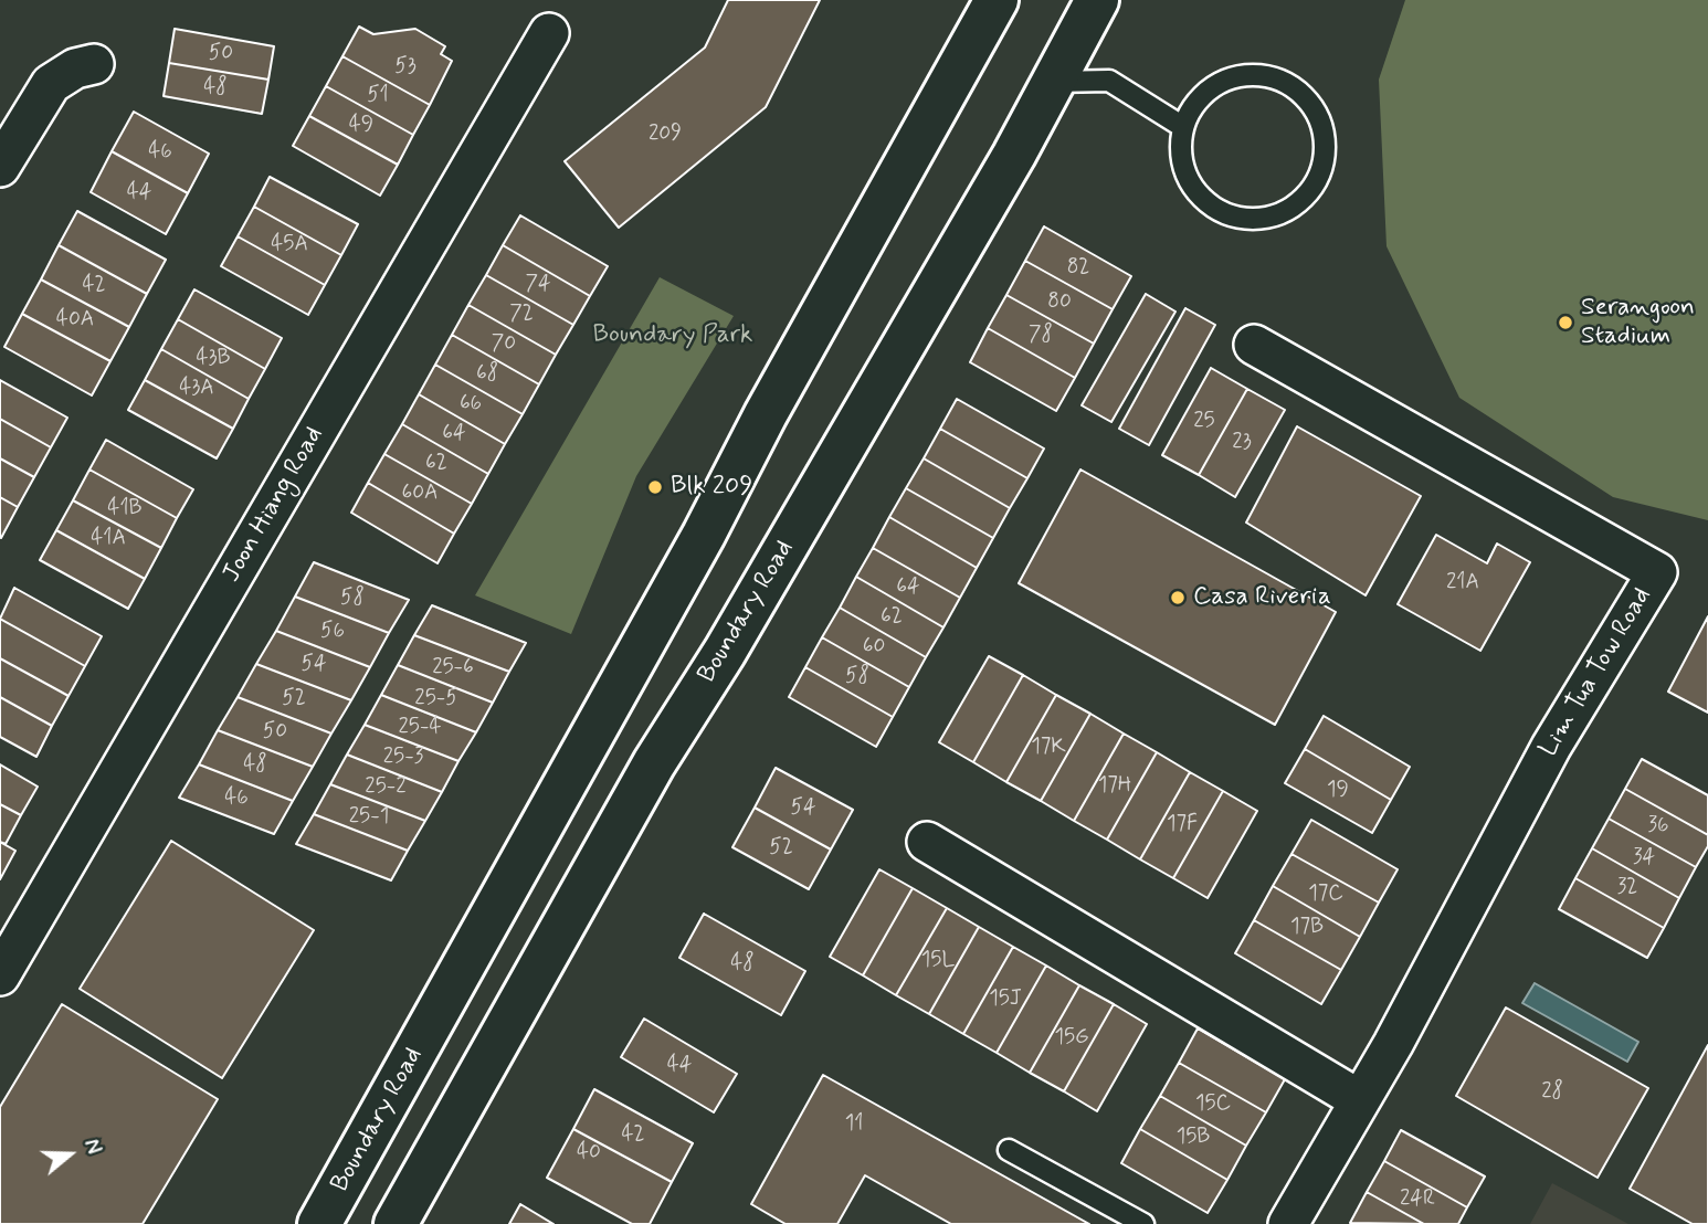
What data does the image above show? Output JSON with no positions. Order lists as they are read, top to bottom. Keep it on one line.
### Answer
{"streets":{"main road":["Boundary Road"],"street":["Joon Hiang Road","Lim Tua Tow Road"]},"parks":["Boundary Park"],"places":["Serangoon Stadium","Blk 209","Casa Riveria"],"house_numbers":["50","53","48","51","49","209","46","44","45A","82","74","42","80","72","40A","78","70","43B","68","43A","66","25","64","23","62","60A","41B","41A","21A","64","58","62","56","60","54","25-6","58","52","25-5","25-4","50","17K","25-3","48","17H","25-2","19","46","54","25-1","17F","36","52","34","32","17C","17B","15L","48","15J","15G","44","28","15C","11","42","15B","40","24R"],"north":"right"}
